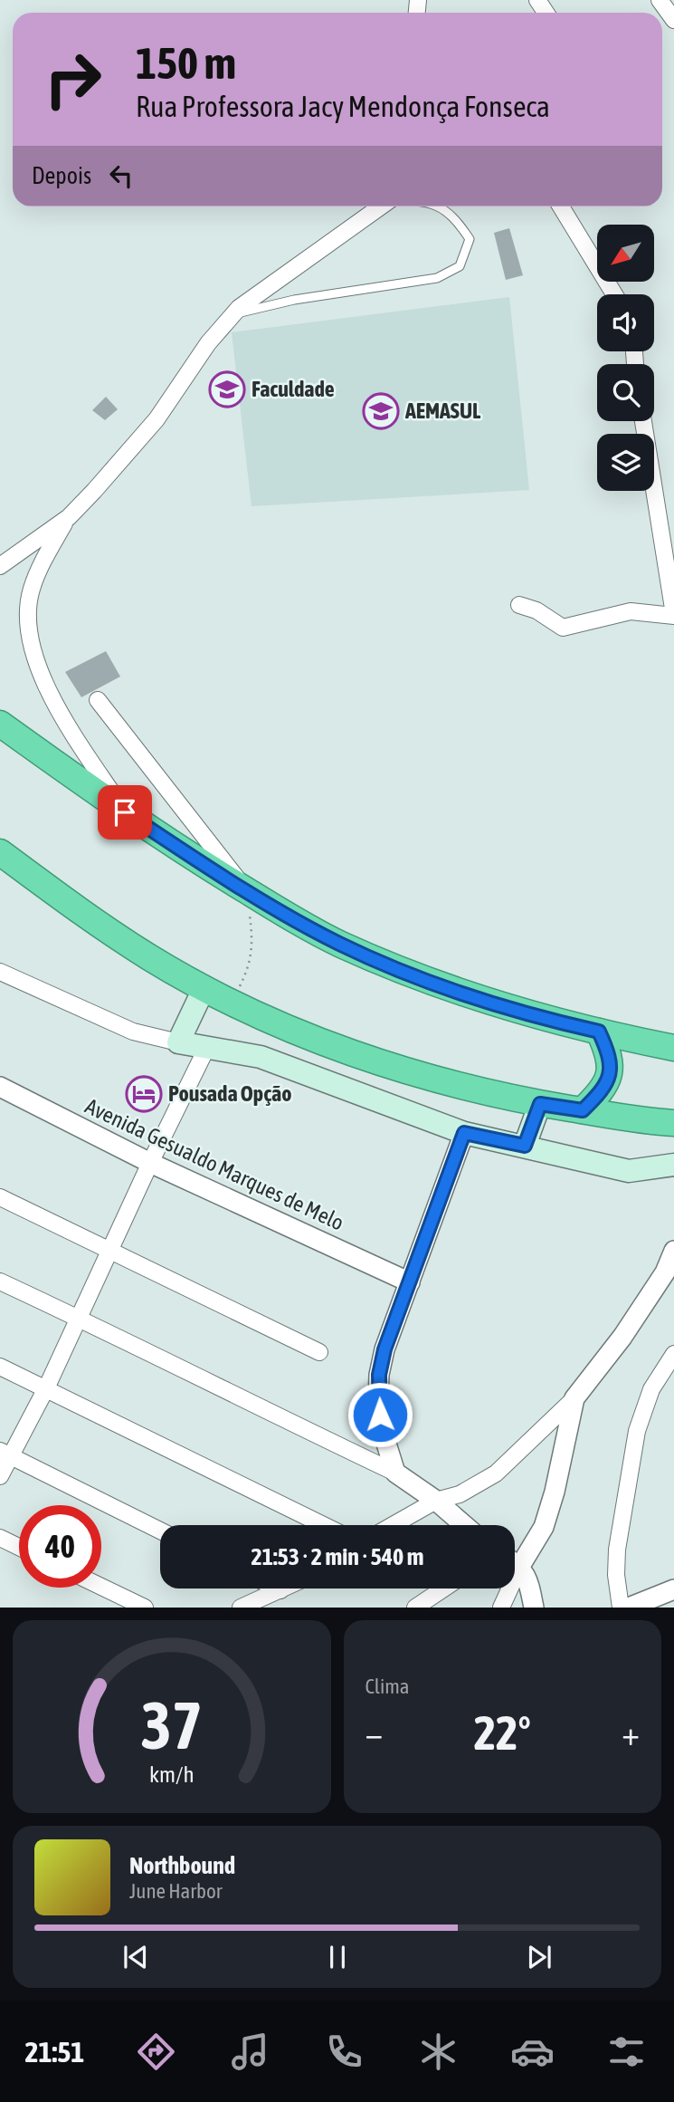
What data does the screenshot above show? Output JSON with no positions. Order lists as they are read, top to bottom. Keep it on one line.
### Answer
{"streets":{"street":["Avenida Gesualdo Marques de Melo"]},"places":{"school or university":["Faculdade","AEMASUL"],"hotel":["Pousada Opção"]},"north":"bottom left","page":{"turn":["150 m","Rua Professora Jacy Mendonça Fonseca"],"then":"Depois","limit":"40","trip":"21:53 · 2 min · 540 m","tile":"Clima","heat":["−","22°","+"],"song":["Northbound","June Harbor"],"tabs":"21:51","gauge":["37","km/h"]}}
